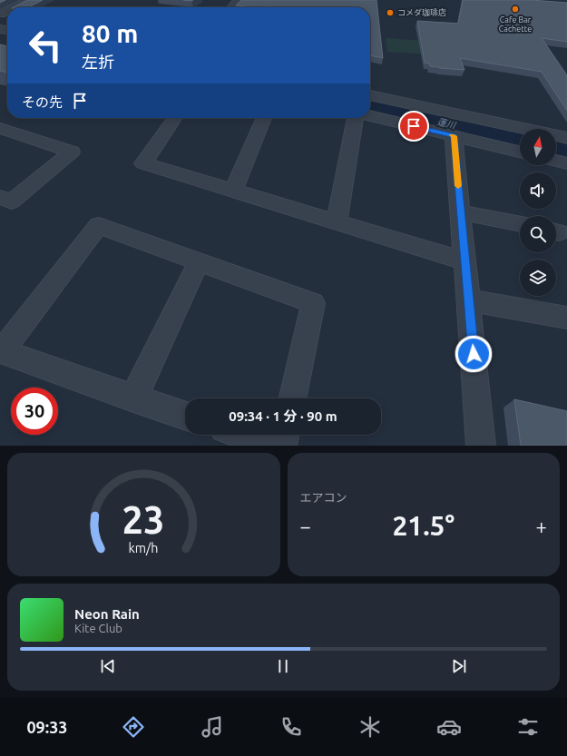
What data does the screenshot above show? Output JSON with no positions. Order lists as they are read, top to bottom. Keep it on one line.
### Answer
{"water":["蓬川"],"places":["Cafe Bar Cachette","コメダ珈琲店"],"north":"top","page":{"turn":["80 m","左折"],"then":"その先","limit":"30","trip":"09:34 · 1 分 · 90 m","tile":"エアコン","heat":["−","21.5°","+"],"song":["Neon Rain","Kite Club"],"tabs":"09:33","gauge":["23","km/h"]}}
